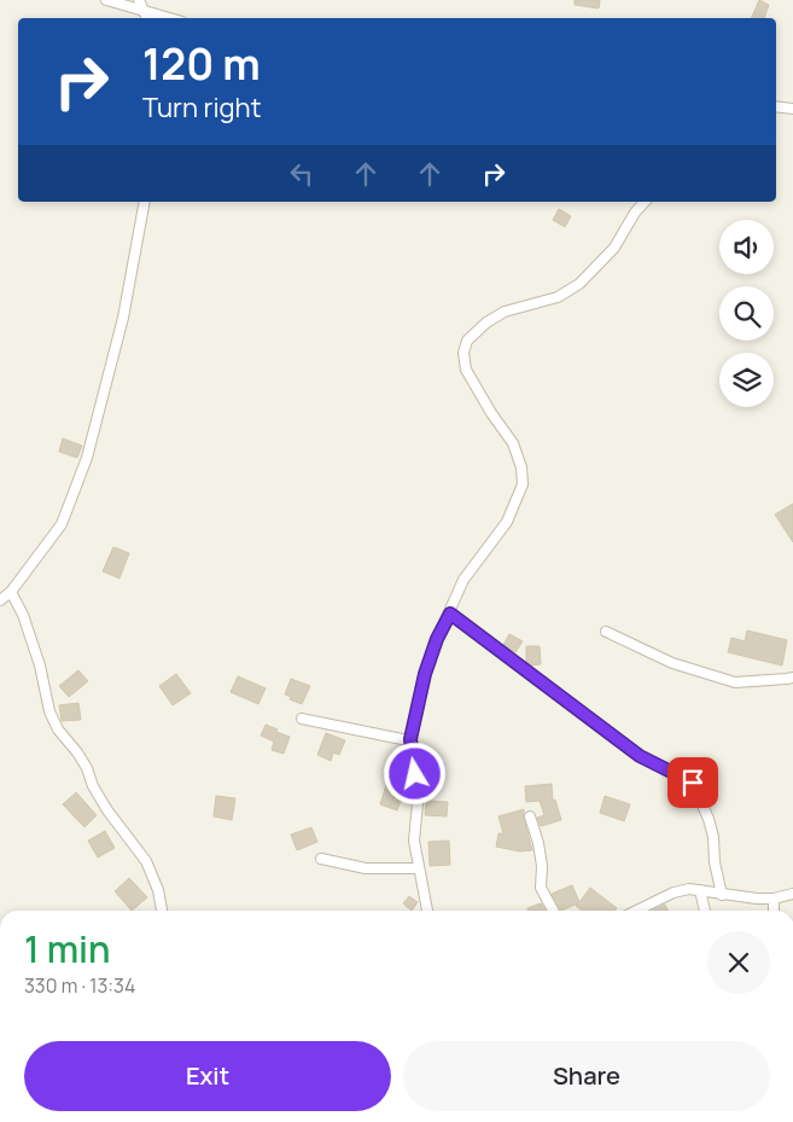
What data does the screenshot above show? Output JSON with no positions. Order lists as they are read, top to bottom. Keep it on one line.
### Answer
{"page":{"turn":["120 m","Turn right"],"heading":["1 min","330 m · 13:34"],"buttons":["Exit","Share"]}}
